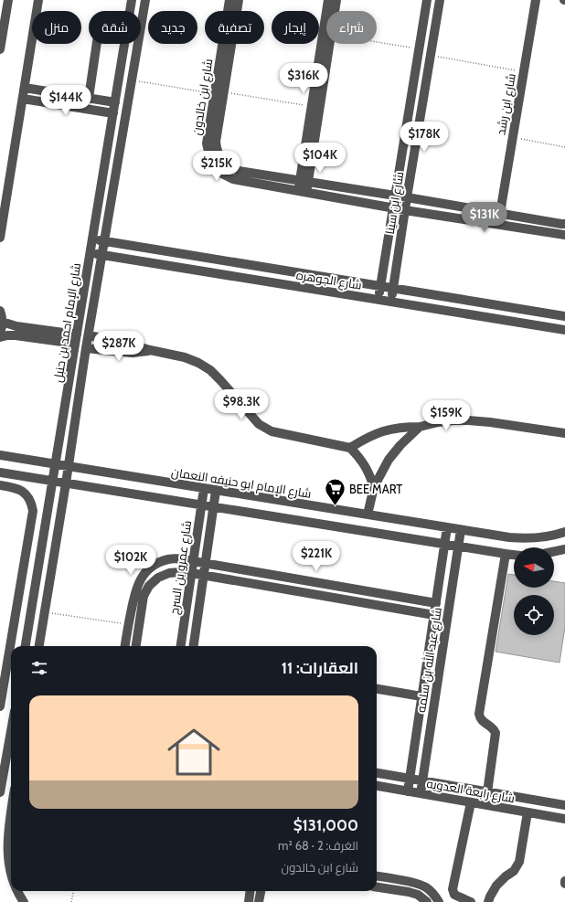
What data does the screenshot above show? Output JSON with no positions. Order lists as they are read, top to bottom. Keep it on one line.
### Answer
{"streets":{"street":["شارع ابن خالدون","شارع ابن رشد","شارع ابن سينا","شارع الجوهره","شارع الإمام احمد بن حنبل","شارع الإمام ابو حنيفه النعمان","شارع عمرو بن السرح","شارع عبد الله بن سلمه","شارع رابعة العدويه"]},"crossings":[["شارع ابن خالدون","شارع ابن رشد"],["شارع ابن خالدون","شارع ابن سينا"],["شارع ابن سينا","شارع الجوهره"],["شارع الجوهره","شارع الإمام احمد بن حنبل"],["شارع الإمام احمد بن حنبل","شارع الإمام ابو حنيفه النعمان"],["شارع الإمام ابو حنيفه النعمان","شارع عمرو بن السرح"],["شارع الإمام ابو حنيفه النعمان","شارع عبد الله بن سلمه"],["شارع عبد الله بن سلمه","شارع رابعة العدويه"]],"places":{"supermarket":["BEE MART"]},"north":"left","page":{"chip":["شراء","إيجار","تصفية","جديد","شقة","منزل"],"price":["$316K","$144K","$178K","$104K","$215K","$131K","$287K","$98.3K","$159K","$221K","$102K"],"heading":"العقارات: 11","list":[{"name":"$131,000","note":"الغرف: 2 · 68 m² · شارع ابن خالدون"}]}}
